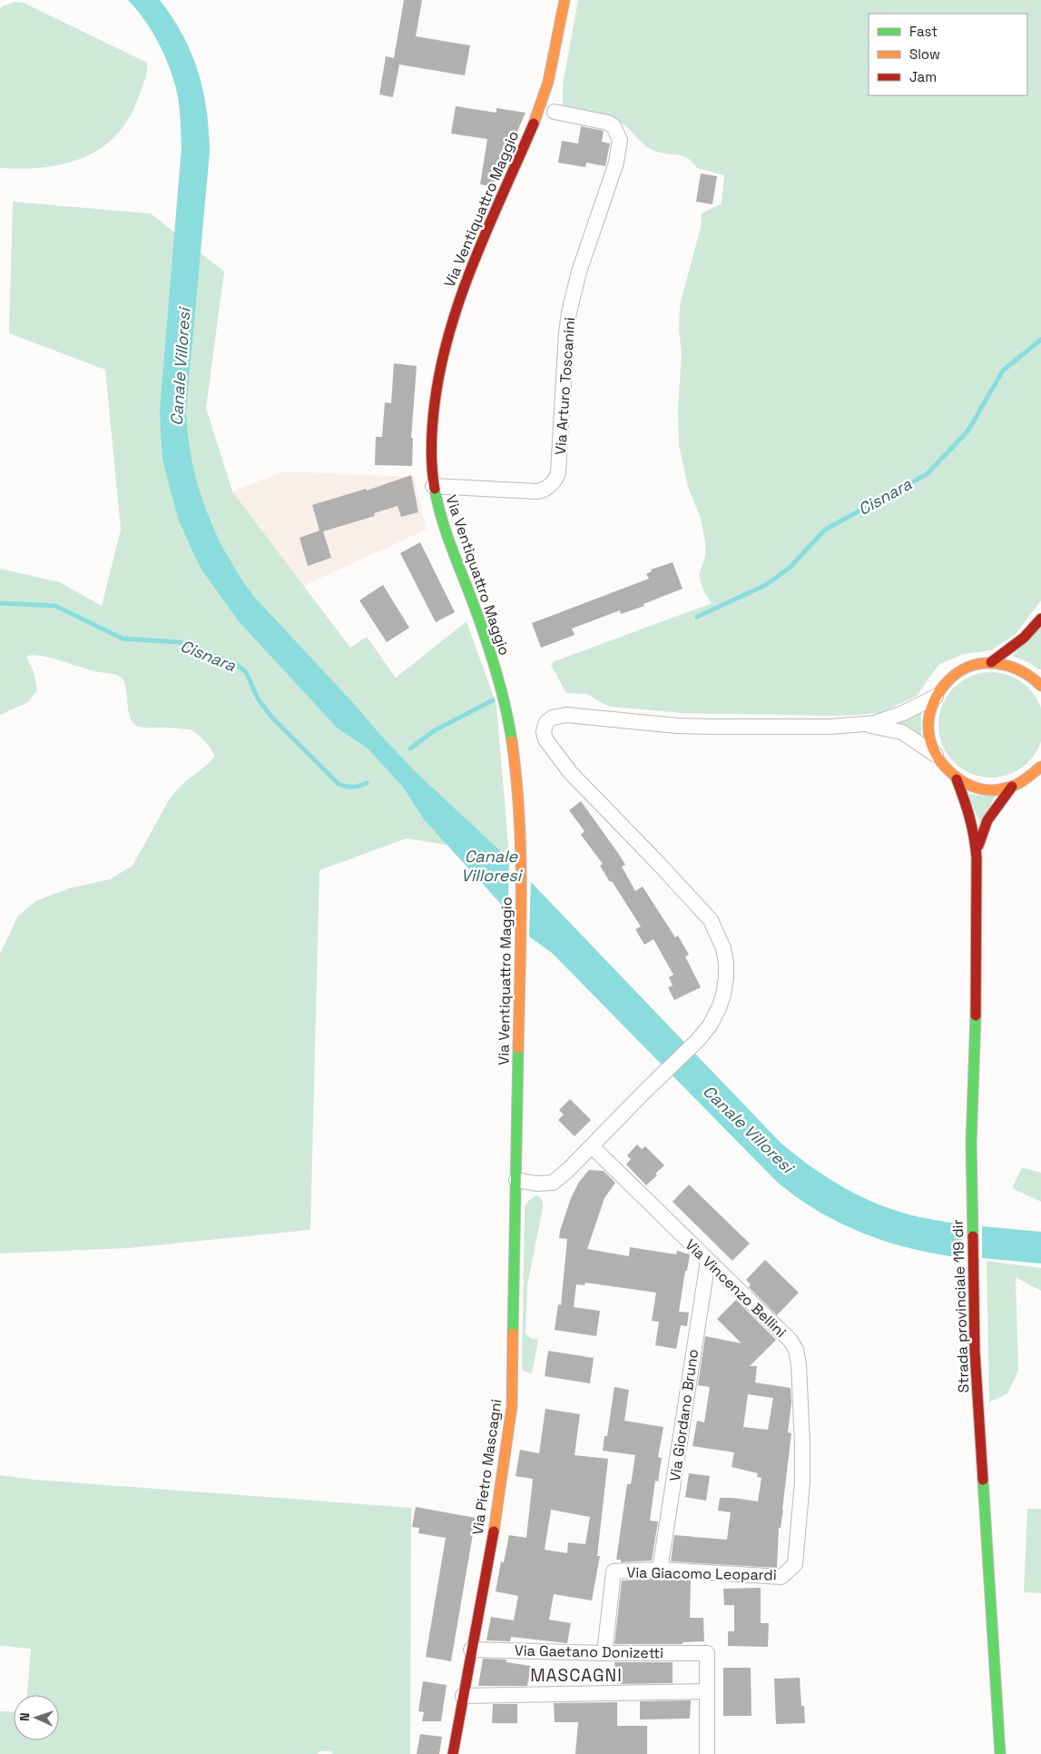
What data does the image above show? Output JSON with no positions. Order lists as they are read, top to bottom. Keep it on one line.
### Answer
{"streets":{"street":["Via Ventiquattro Maggio","Via Arturo Toscanini","Via Vincenzo Bellini","Strada provinciale 119 dir","Via Giordano Bruno","Via Pietro Mascagni","Via Giacomo Leopardi","Via Gaetano Donizetti"]},"crossings":[["Via Ventiquattro Maggio","Via Arturo Toscanini"],["Via Ventiquattro Maggio","Via Pietro Mascagni"],["Via Vincenzo Bellini","Via Giordano Bruno"],["Via Vincenzo Bellini","Via Giacomo Leopardi"],["Via Giordano Bruno","Via Giacomo Leopardi"],["Via Pietro Mascagni","Via Gaetano Donizetti"],["Via Giacomo Leopardi","Via Gaetano Donizetti"]],"districts":["MASCAGNI"],"water":["Canale Villoresi","Cisnara"],"legend":["Fast","Slow","Jam"],"north":"left"}
